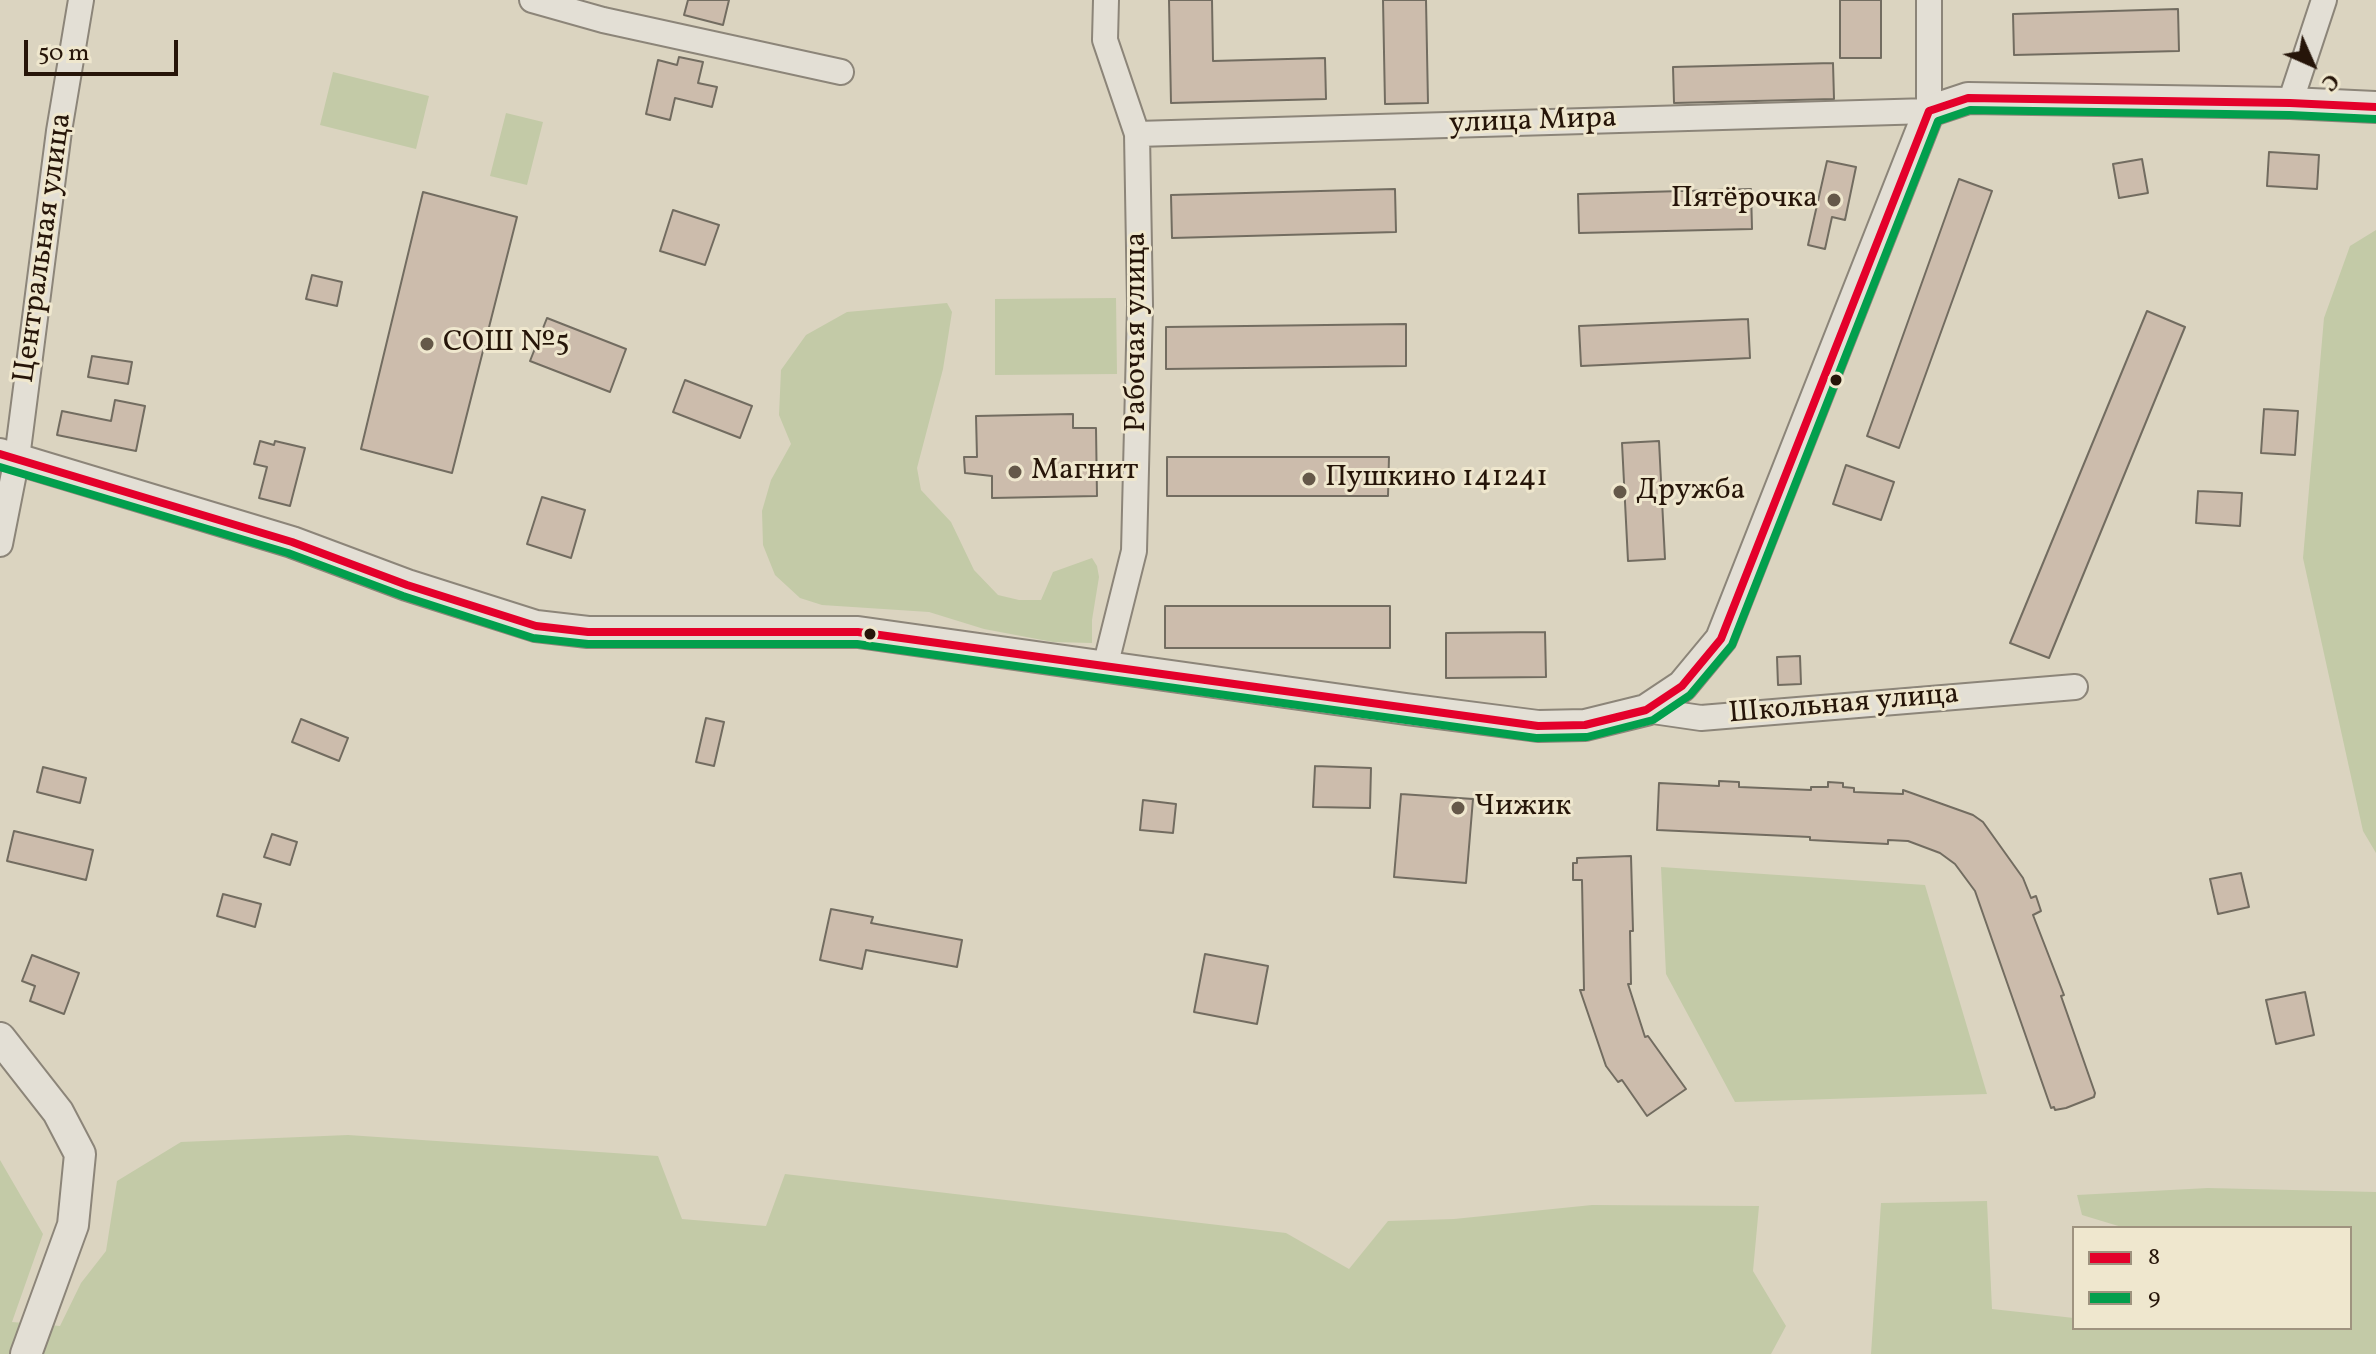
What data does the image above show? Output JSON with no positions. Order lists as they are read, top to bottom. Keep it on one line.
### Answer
{"streets":{"street":["улица Мира","Центральная улица","Рабочая улица","Школьная улица"]},"crossings":[["улица Мира","Рабочая улица"],["Центральная улица","Школьная улица"],["Рабочая улица","Школьная улица"]],"places":["Пятёрочка","СОШ №5","Магнит","Пушкино 141241","Дружба","Чижик"],"lines":["transit line 8","transit line 9"],"legend":["8","9"],"scale_bar":"50 m","north":"bottom right"}
